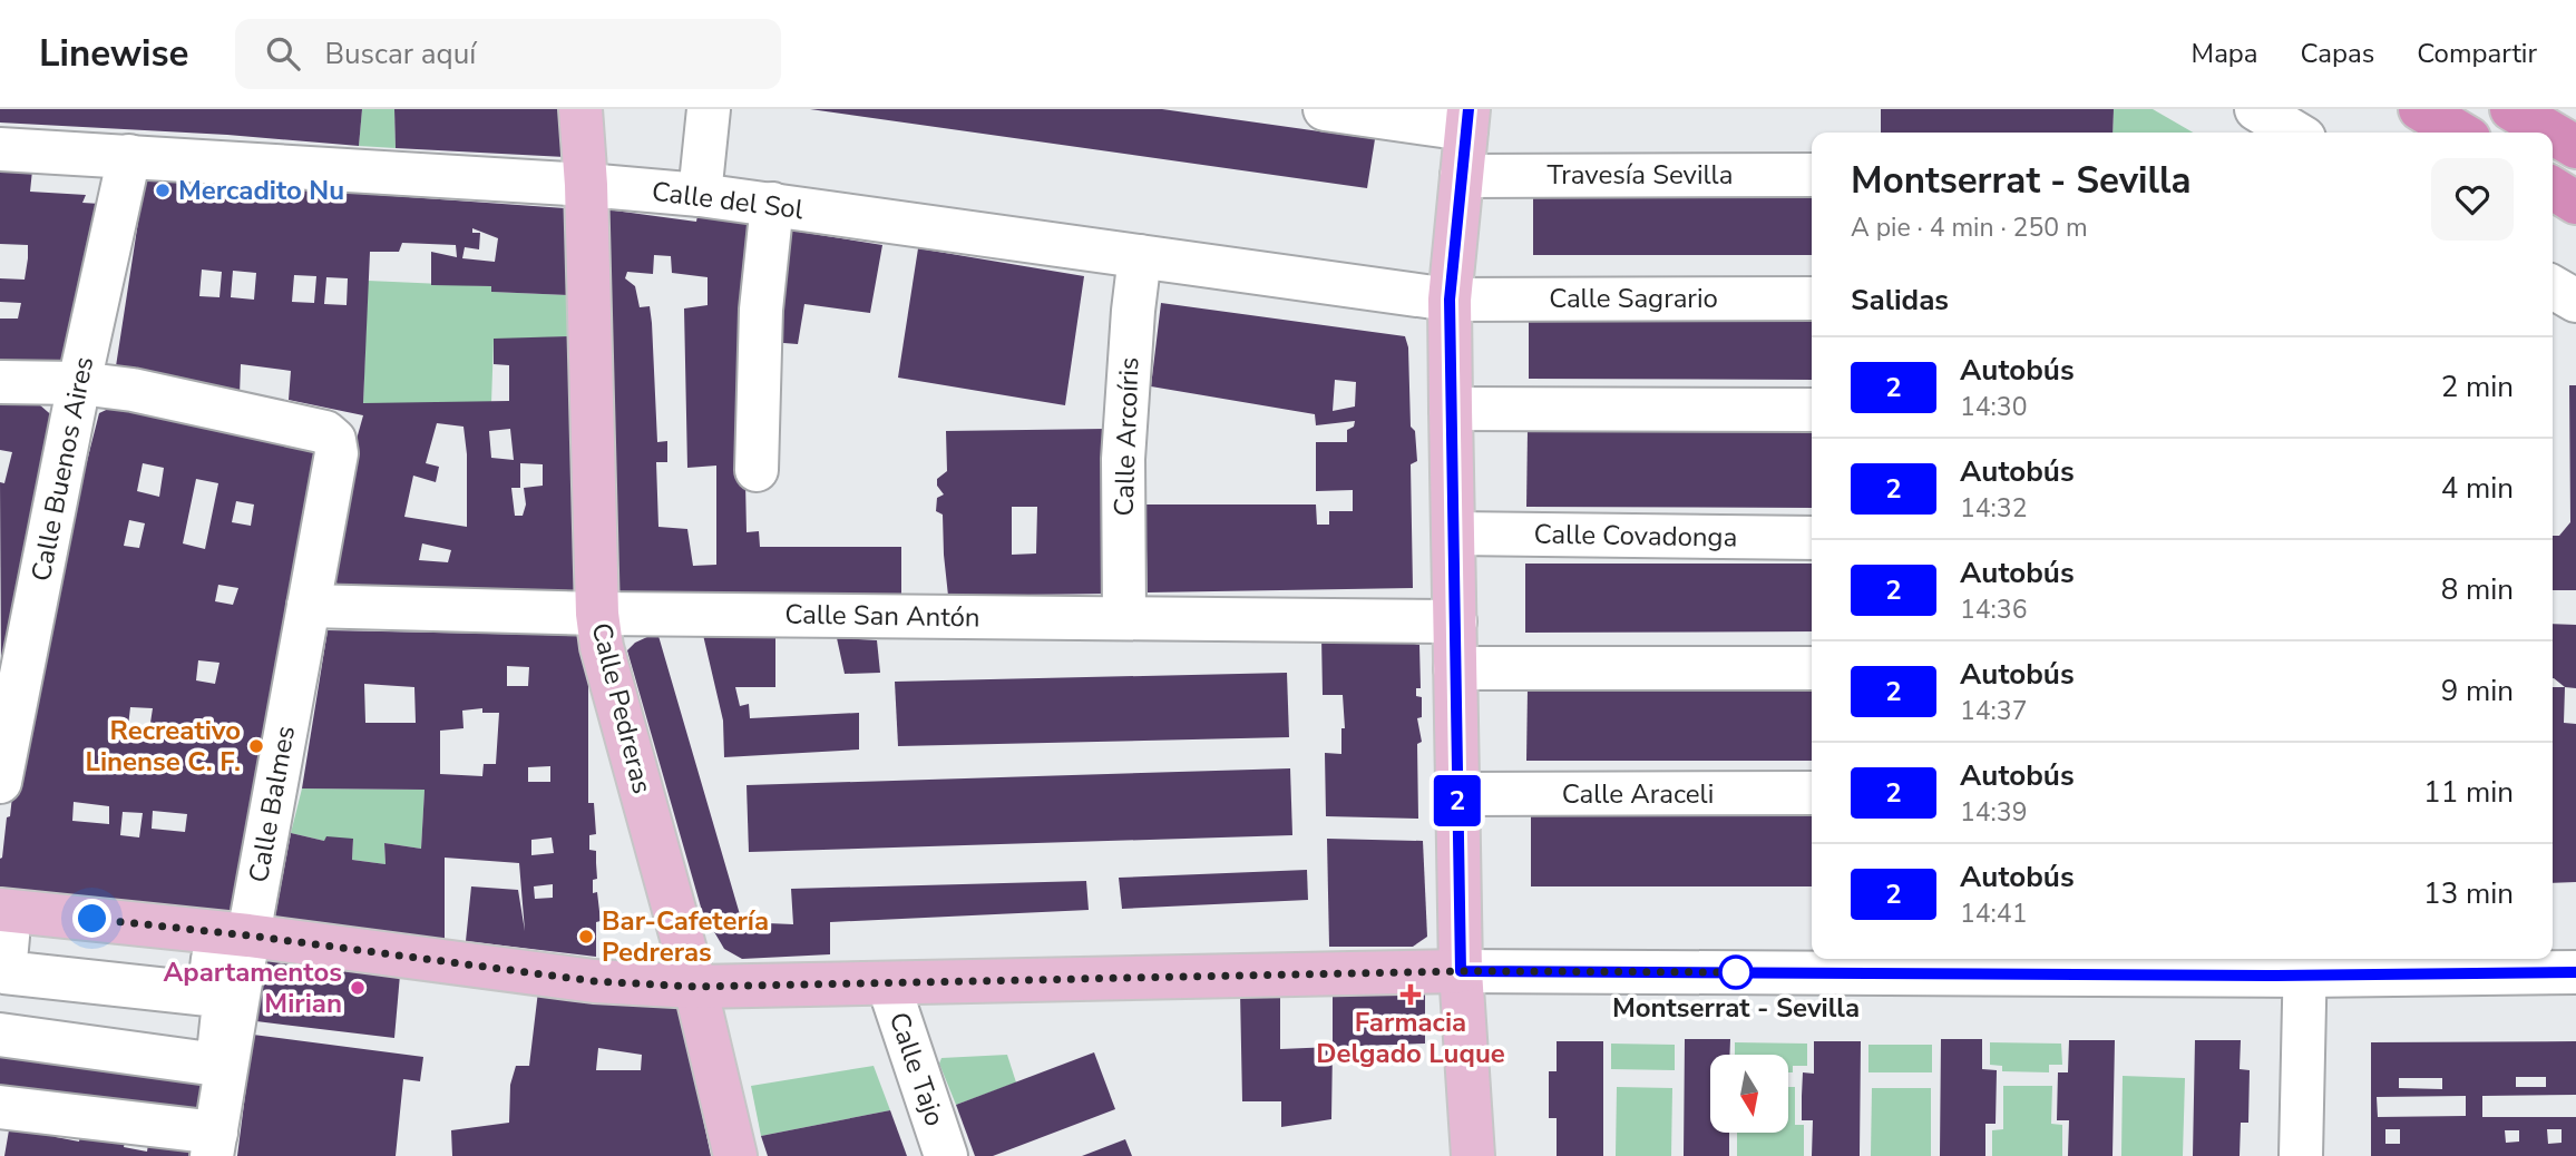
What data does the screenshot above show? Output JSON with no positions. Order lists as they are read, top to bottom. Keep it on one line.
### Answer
{"streets":{"main road":["Calle Pedreras"],"street":["Travesía Sevilla","Calle del Sol","Calle Sagrario","Calle Arcoíris","Calle Buenos Aires","Calle Covadonga","Calle San Antón","Calle Araceli","Calle Balmes","Calle Tajo"]},"crossings":[["Calle del Sol","Calle Sagrario"],["Calle del Sol","Calle Arcoíris"],["Calle del Sol","Calle Buenos Aires"],["Calle del Sol","Calle Pedreras"],["Calle Arcoíris","Calle San Antón"],["Calle Buenos Aires","Calle Balmes"],["Calle San Antón","Calle Pedreras"],["Calle San Antón","Calle Balmes"]],"places":{"other":["Mercadito Nu","Recreativo Linense C. F.","Bar-Cafetería Pedreras","Montserrat - Sevilla","Apartamentos Mirian"],"health":["Farmacia Delgado Luque"]},"lines":["bus line 2"],"north":"bottom","page":{"header":"Linewise","search":"Buscar aquí","nav":["Mapa","Capas","Compartir"],"on_map":"2","heading":[["Montserrat - Sevilla","A pie · 4 min · 250 m"],"Salidas"],"list":[{"mark":"2","name":"Autobús","note":"14:30","value":"2 min"},{"mark":"2","name":"Autobús","note":"14:32","value":"4 min"},{"mark":"2","name":"Autobús","note":"14:36","value":"8 min"},{"mark":"2","name":"Autobús","note":"14:37","value":"9 min"},{"mark":"2","name":"Autobús","note":"14:39","value":"11 min"},{"mark":"2","name":"Autobús","note":"14:41","value":"13 min"}]}}
